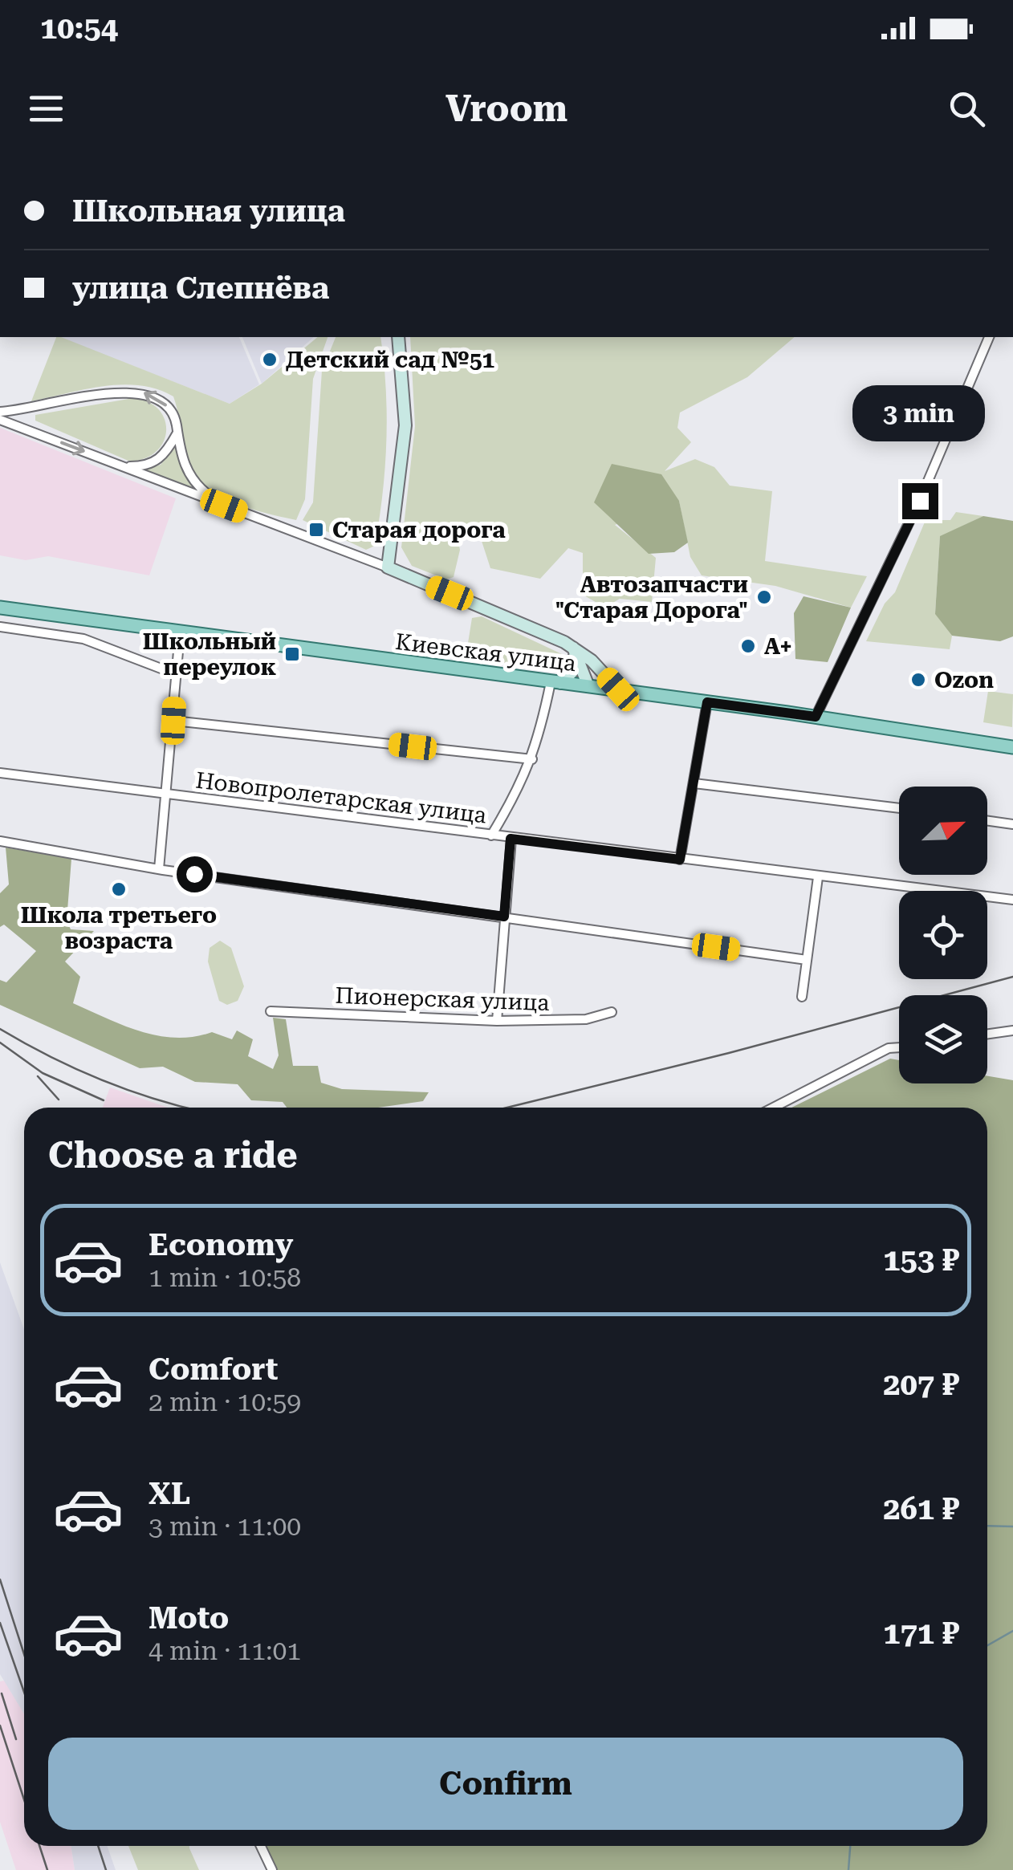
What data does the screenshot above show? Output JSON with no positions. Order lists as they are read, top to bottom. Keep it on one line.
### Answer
{"streets":{"main road":["Киевская улица"],"street":["Новопролетарская улица","Пионерская улица"]},"places":{"other":["Детский сад №51","Автозапчасти \"Старая Дорога\"","А+","Ozon","Школа третьего возраста"],"transit":["Старая дорога","Школьный переулок"]},"north":"top right","page":{"status":"10:54","header":"Vroom","banner":["Школьная улица","улица Слепнёва"],"bubble":"3 min","heading":"Choose a ride","list":[{"name":"Economy","note":"1 min · 10:58","value":"153 ₽"},{"name":"Comfort","note":"2 min · 10:59","value":"207 ₽"},{"name":"XL","note":"3 min · 11:00","value":"261 ₽"},{"name":"Moto","note":"4 min · 11:01","value":"171 ₽"}],"buttons":"Confirm"}}
